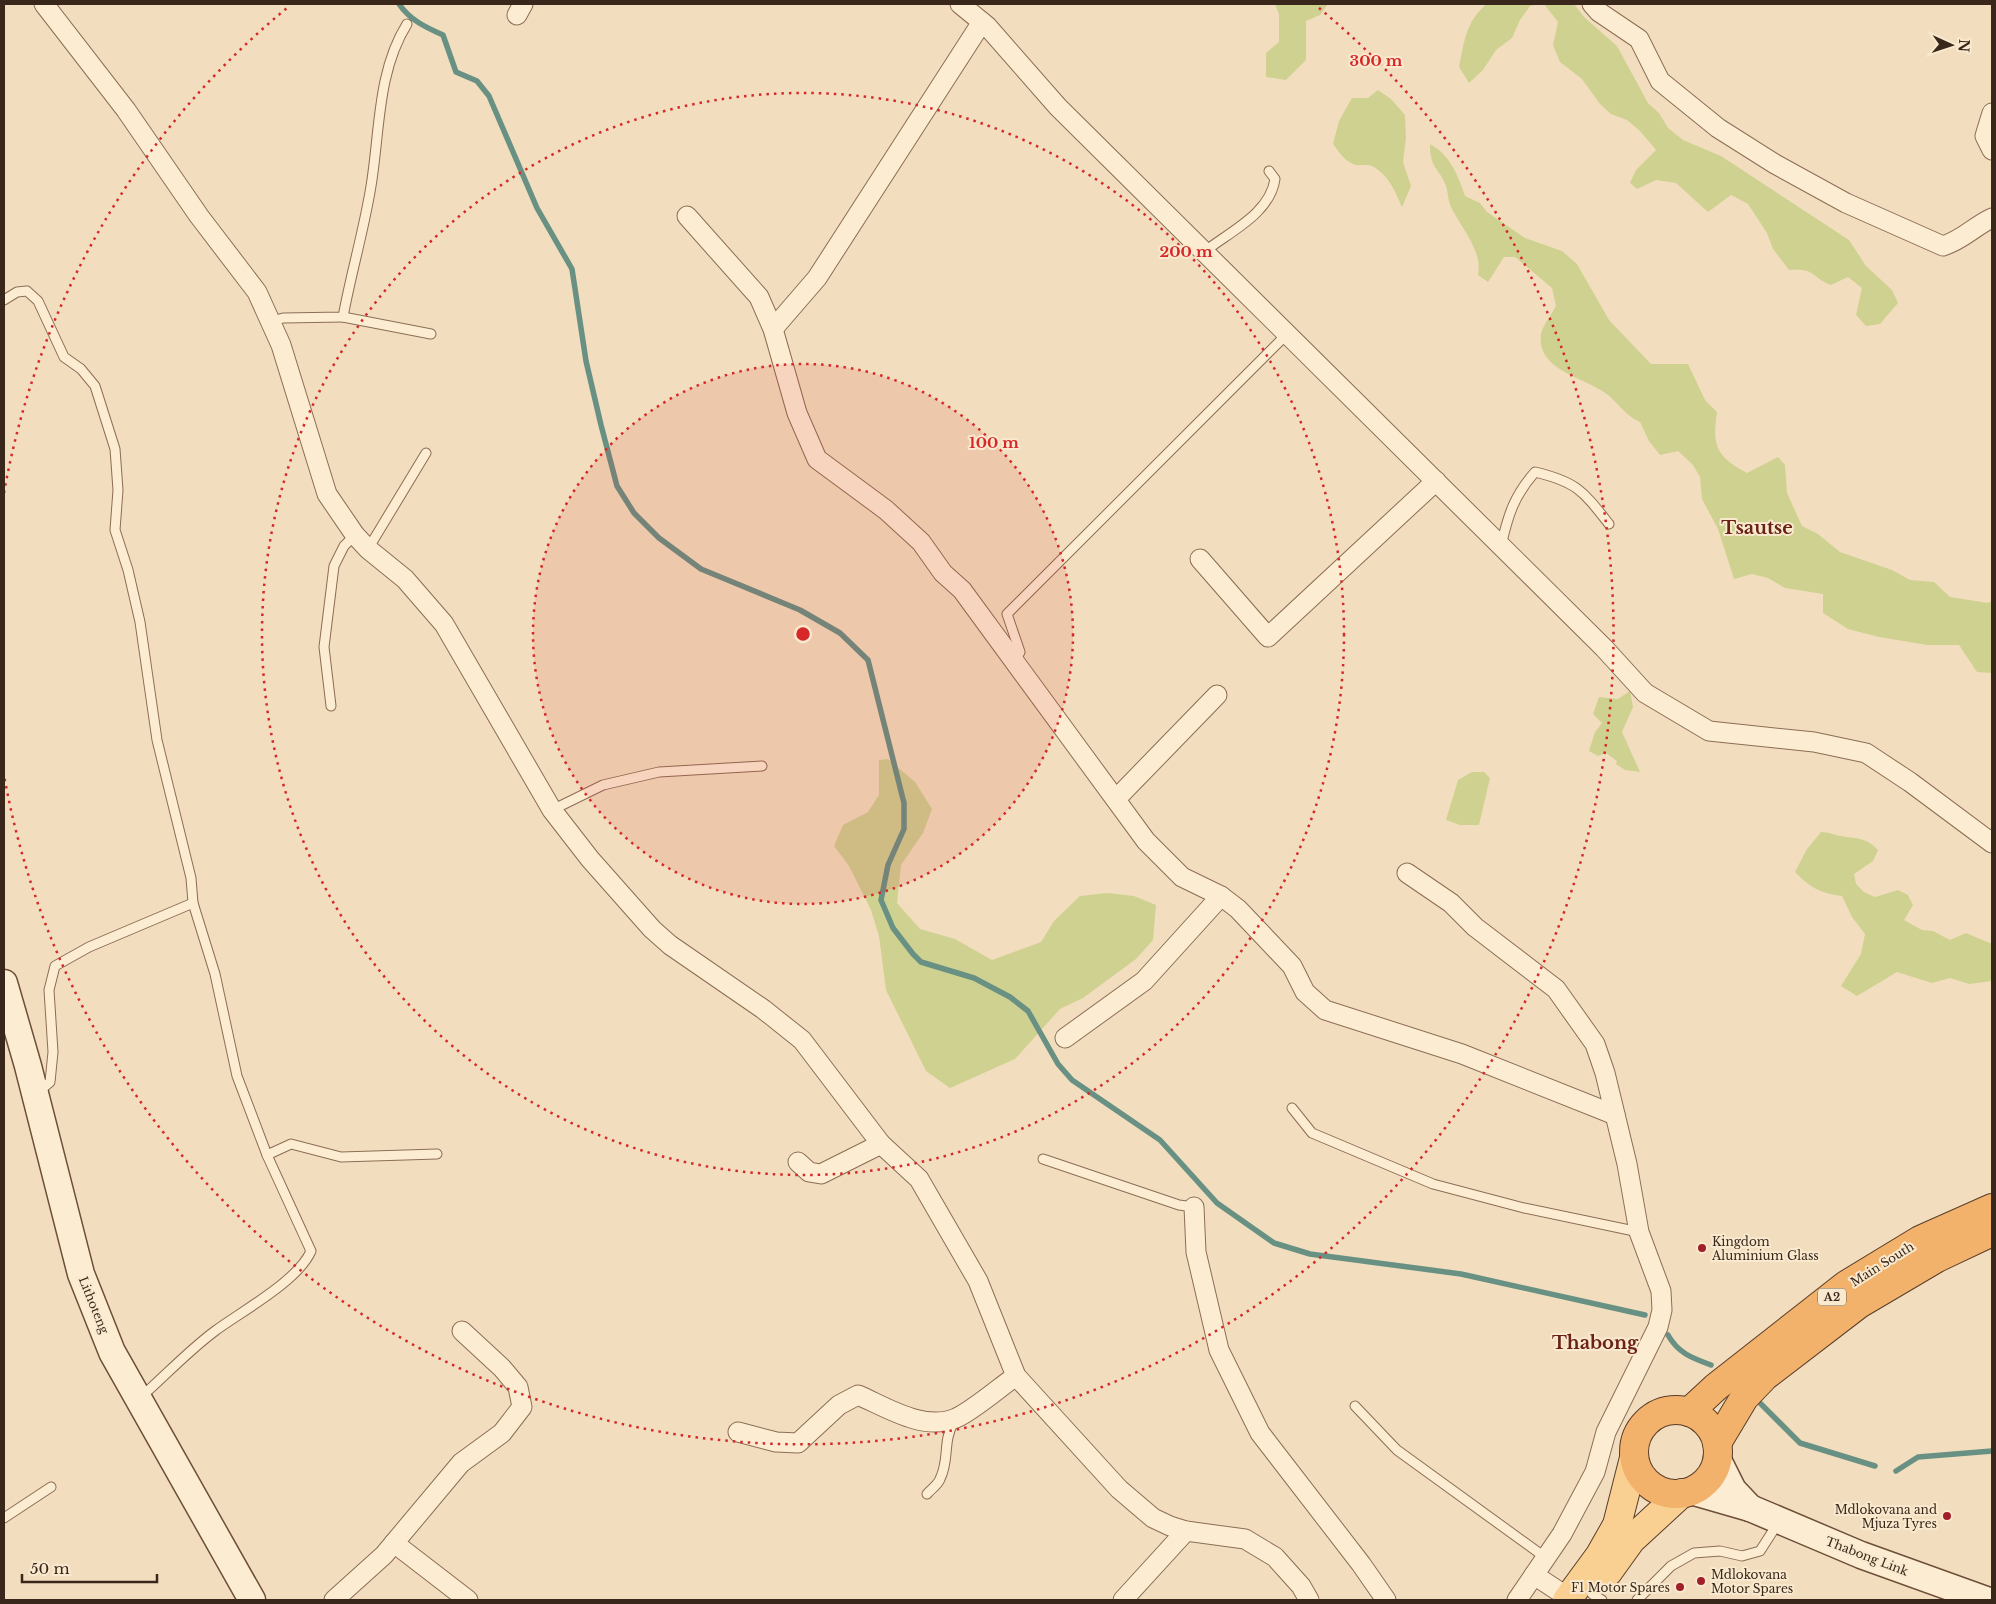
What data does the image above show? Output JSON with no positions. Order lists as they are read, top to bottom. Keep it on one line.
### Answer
{"streets":{"highway":["Main South","A2"],"main road":["Lithoteng","Thabong Link"]},"districts":["Tsautse","Thabong"],"places":["Kingdom Aluminium Glass","Mdlokovana and Mjuza Tyres","Mdlokovana Motor Spares","F1 Motor Spares"],"scale_bar":"50 m","north":"right","rings":["300 m","200 m","100 m"]}
